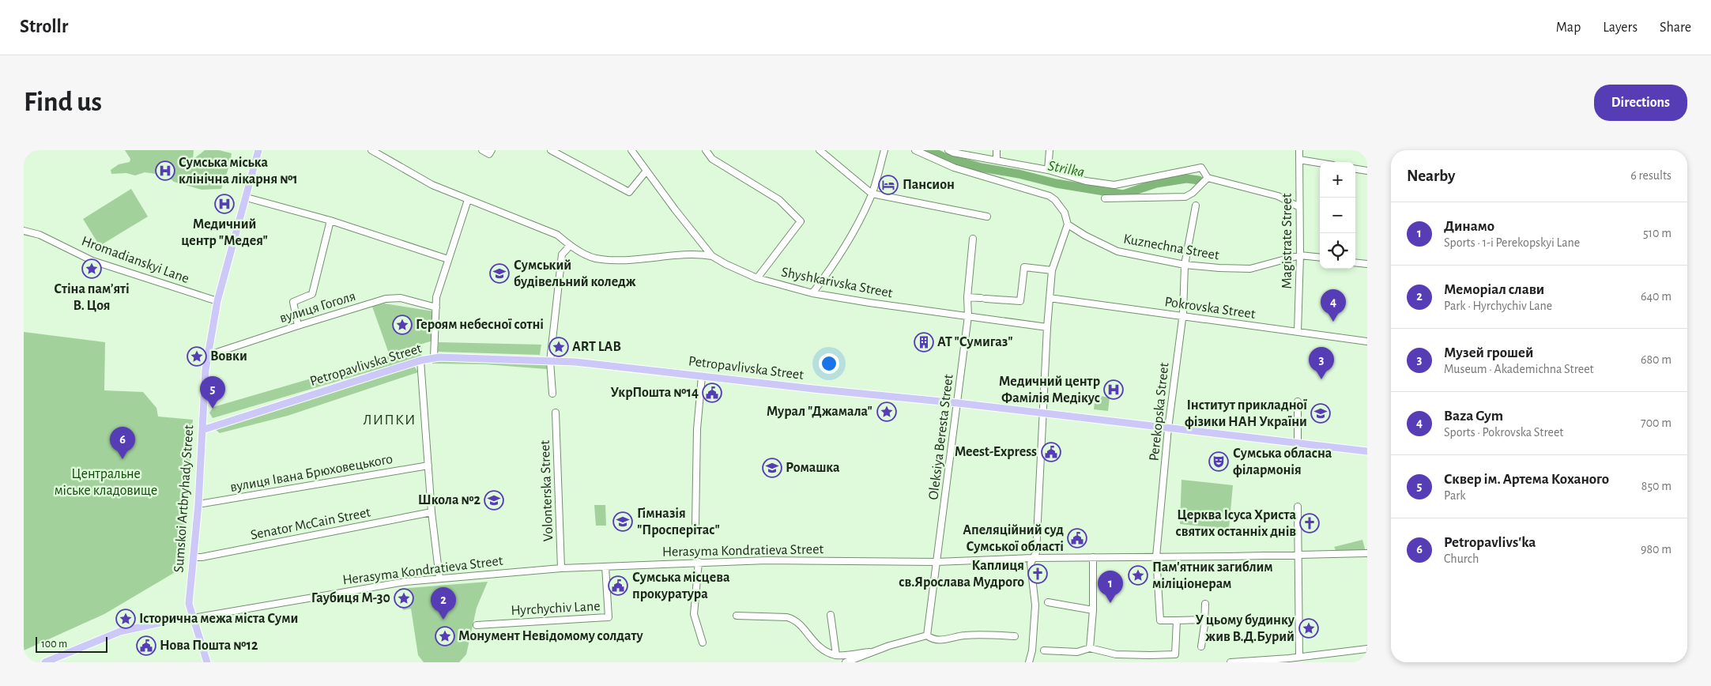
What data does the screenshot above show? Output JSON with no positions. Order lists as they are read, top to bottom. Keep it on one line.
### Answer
{"streets":{"main road":["Petropavlivska Street","Sumskoi Artbryhady Street"],"street":["Magistrate Street","Kuznechna Street","Hromadianskyi Lane","Shyshkarivska Street","вулиця Гоголя","Pokrovska Street","Perekopska Street","Oleksiya Beresta Street","вулиця Івана Брюховецького","Volonterska Street","Senator McCain Street","Herasyma Kondratieva Street","Hyrchychiv Lane"]},"crossings":[["Magistrate Street","Kuznechna Street"],["Magistrate Street","Pokrovska Street"],["Kuznechna Street","Perekopska Street"],["Hromadianskyi Lane","Sumskoi Artbryhady Street"],["Shyshkarivska Street","Oleksiya Beresta Street"],["вулиця Гоголя","Sumskoi Artbryhady Street"],["Pokrovska Street","Perekopska Street"],["Petropavlivska Street","Perekopska Street"],["Petropavlivska Street","Oleksiya Beresta Street"],["Petropavlivska Street","Sumskoi Artbryhady Street"],["Perekopska Street","Herasyma Kondratieva Street"],["Oleksiya Beresta Street","Herasyma Kondratieva Street"],["вулиця Івана Брюховецького","Sumskoi Artbryhady Street"],["Volonterska Street","Herasyma Kondratieva Street"],["Sumskoi Artbryhady Street","Senator McCain Street"],["Sumskoi Artbryhady Street","Herasyma Kondratieva Street"],["Herasyma Kondratieva Street","Hyrchychiv Lane"]],"districts":["ЛИПКИ"],"water":["Strilka"],"parks":["Центральне міське кладовище"],"places":{"hospital":["Сумська міська клінічна лікарня №1","Медичний центр \"Медея\"","Медичний центр Фамілія Медікус"],"hotel":["Пансион"],"place":["Стіна пам’яті В. Цоя","Героям небесної сотні","ART LAB","Вовки","Мурал \"Джамала\"","Пам'ятник загиблим міліціонерам","Гаубиця М-30","Історична межа міста Суми","У цьому будинку жив В.Д.Бурий","Монумент Невідомому солдату"],"school or university":["Сумський будівельний коледж","Інститут прикладної фізики НАН України","Ромашка","Школа №2","Гімназія \"Просперітас\""],"building":["АТ \"Сумигаз\""],"public building":["УкрПошта №14","Meest-Express","Апеляційний суд Сумської області","Сумська місцева прокуратура","Нова Пошта №12"],"theatre":["Сумська обласна філармонія"],"church":["Церква Ісуса Христа святих останніх днів","Каплиця св.Ярослава Мудрого"]},"scale_bar":"100 m","page":{"header":"Strollr","nav":["Map","Layers","Share"],"buttons":"Directions","title":"Find us","heading":["Nearby","6 results"],"map_buttons":["+","−"],"list":[{"mark":"1","name":"Динамо","note":"Sports · 1-i Perekopskyi Lane","value":"510 m"},{"mark":"2","name":"Меморіал слави","note":"Park · Hyrchychiv Lane","value":"640 m"},{"mark":"3","name":"Музей грошей","note":"Museum · Akademichna Street","value":"680 m"},{"mark":"4","name":"Baza Gym","note":"Sports · Pokrovska Street","value":"700 m"},{"mark":"5","name":"Сквер ім. Артема Коханого","note":"Park","value":"850 m"},{"mark":"6","name":"Petropavlivs'ka","note":"Church","value":"980 m"}],"pins":["4","3","5","6","1","2"],"scale":"100 m"}}
